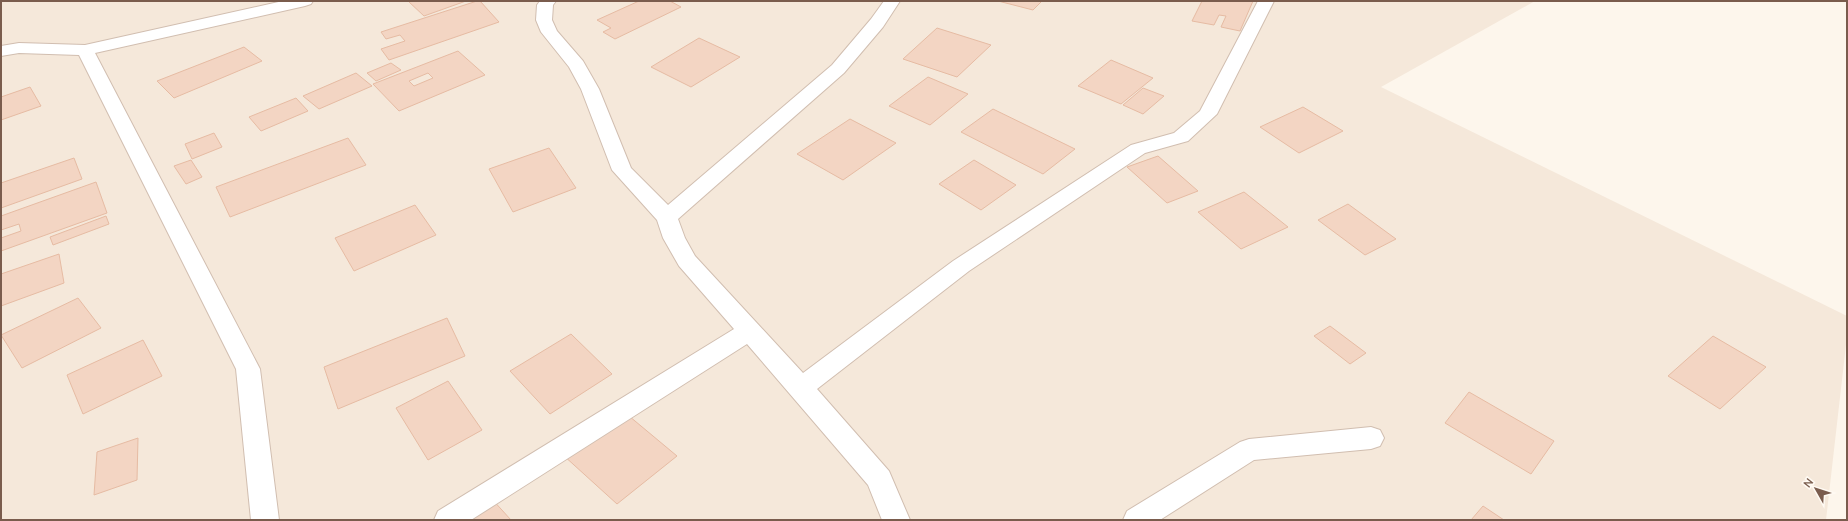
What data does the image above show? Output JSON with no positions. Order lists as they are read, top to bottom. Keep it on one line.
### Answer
{"north":"top left"}
